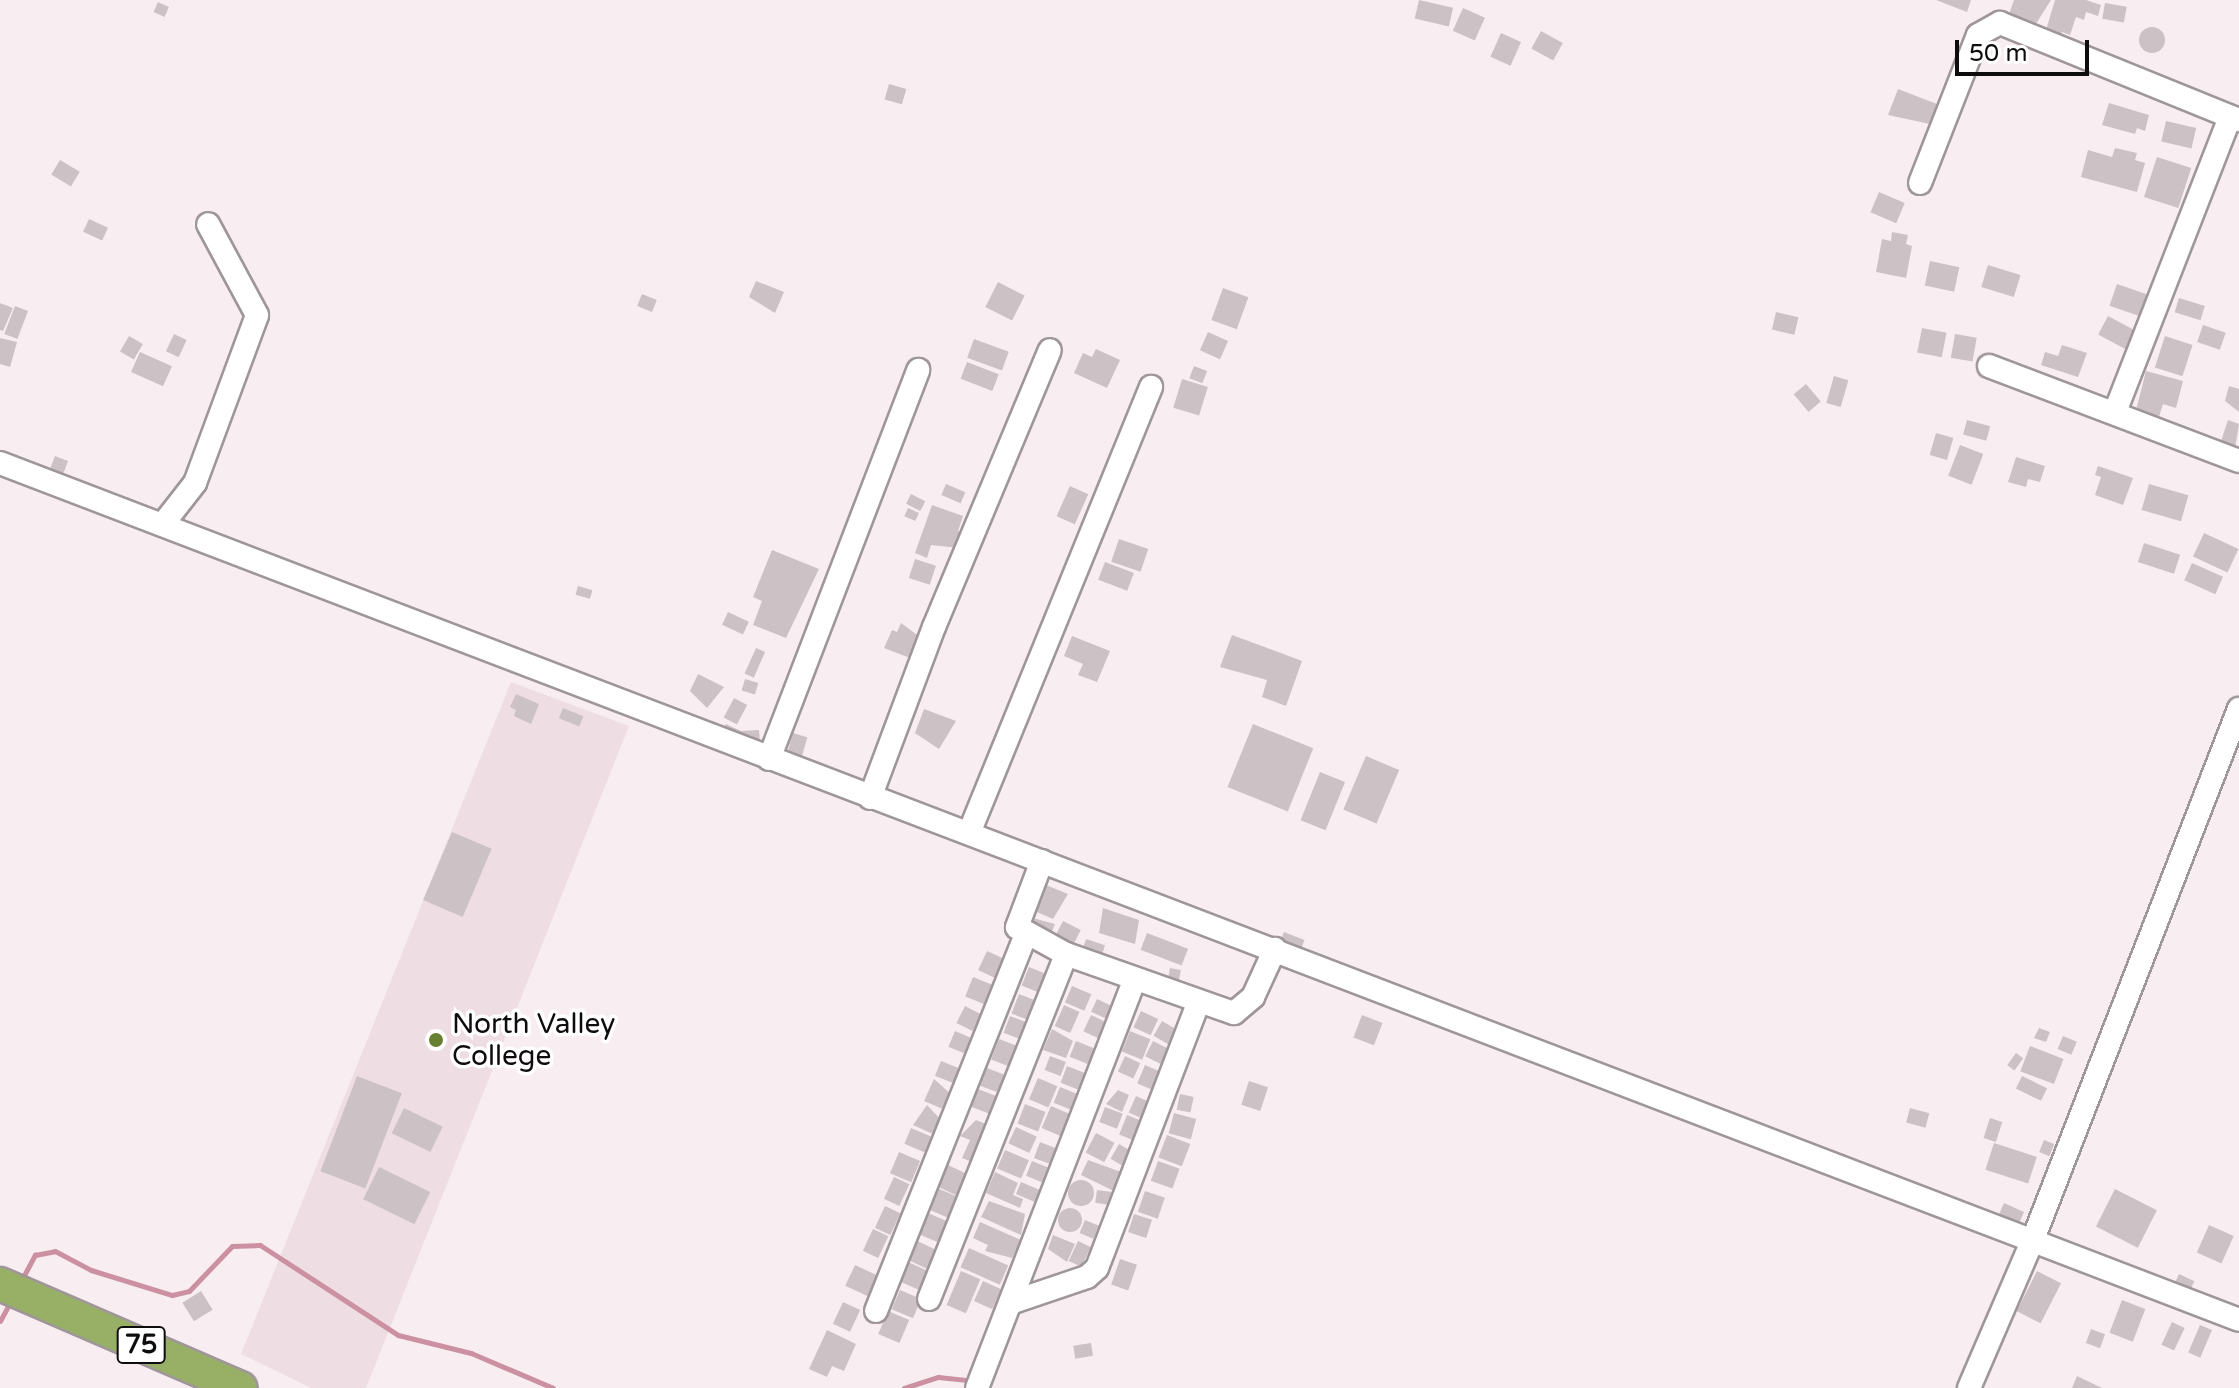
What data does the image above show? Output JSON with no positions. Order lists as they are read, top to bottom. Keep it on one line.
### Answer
{"streets":{"highway":["75"]},"places":["North Valley College"],"scale_bar":"50 m"}
